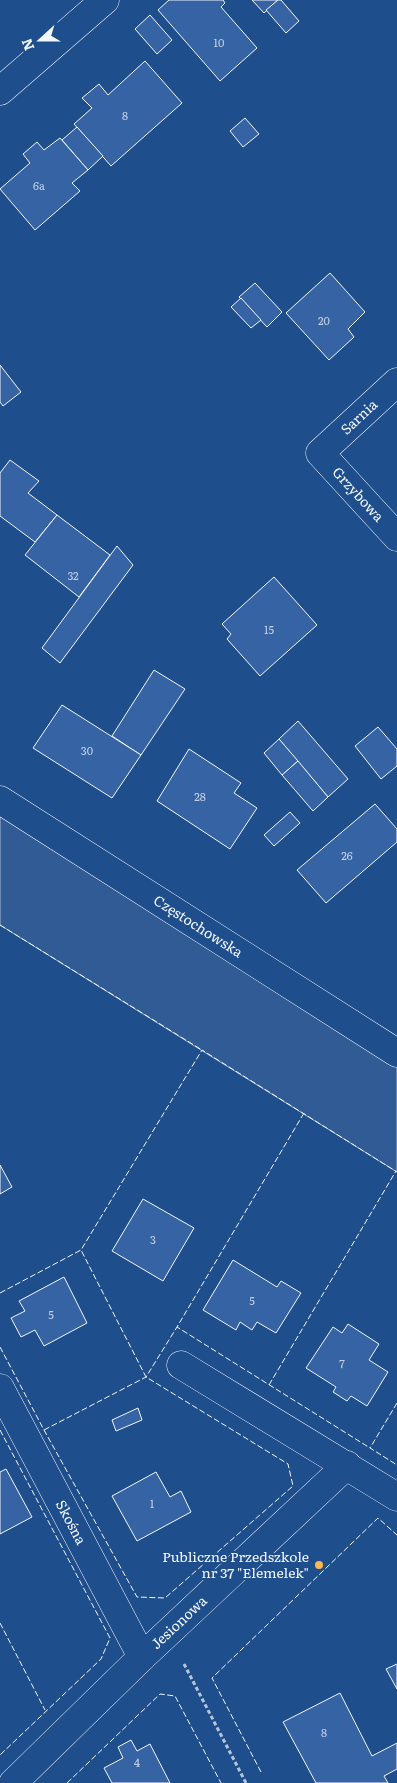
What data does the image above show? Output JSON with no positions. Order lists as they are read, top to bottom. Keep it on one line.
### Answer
{"streets":{"street":["Sarnia","Grzybowa","Częstochowska","Skośna","Jesionowa"]},"crossings":[["Sarnia","Grzybowa"],["Skośna","Jesionowa"]],"places":["Publiczne Przedszkole nr 37 \"Elemelek\""],"house_numbers":["10","8","6a","20","32","15","30","28","26","3","5","5","7","1","8","4"],"north":"left"}
